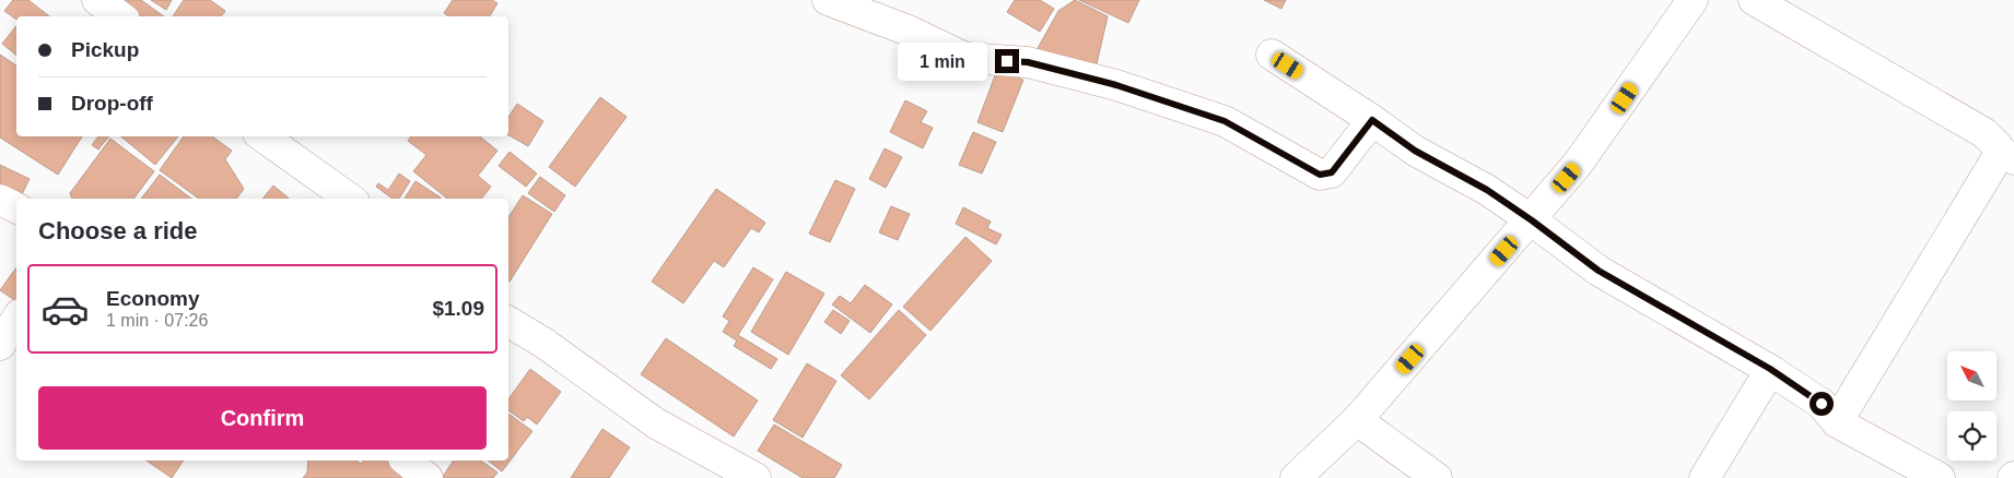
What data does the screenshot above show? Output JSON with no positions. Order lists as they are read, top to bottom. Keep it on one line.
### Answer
{"north":"top left","page":{"banner":["Pickup","Drop-off"],"bubble":"1 min","heading":"Choose a ride","list":[{"name":"Economy","note":"1 min · 07:26","value":"$1.09"}],"buttons":"Confirm"}}
